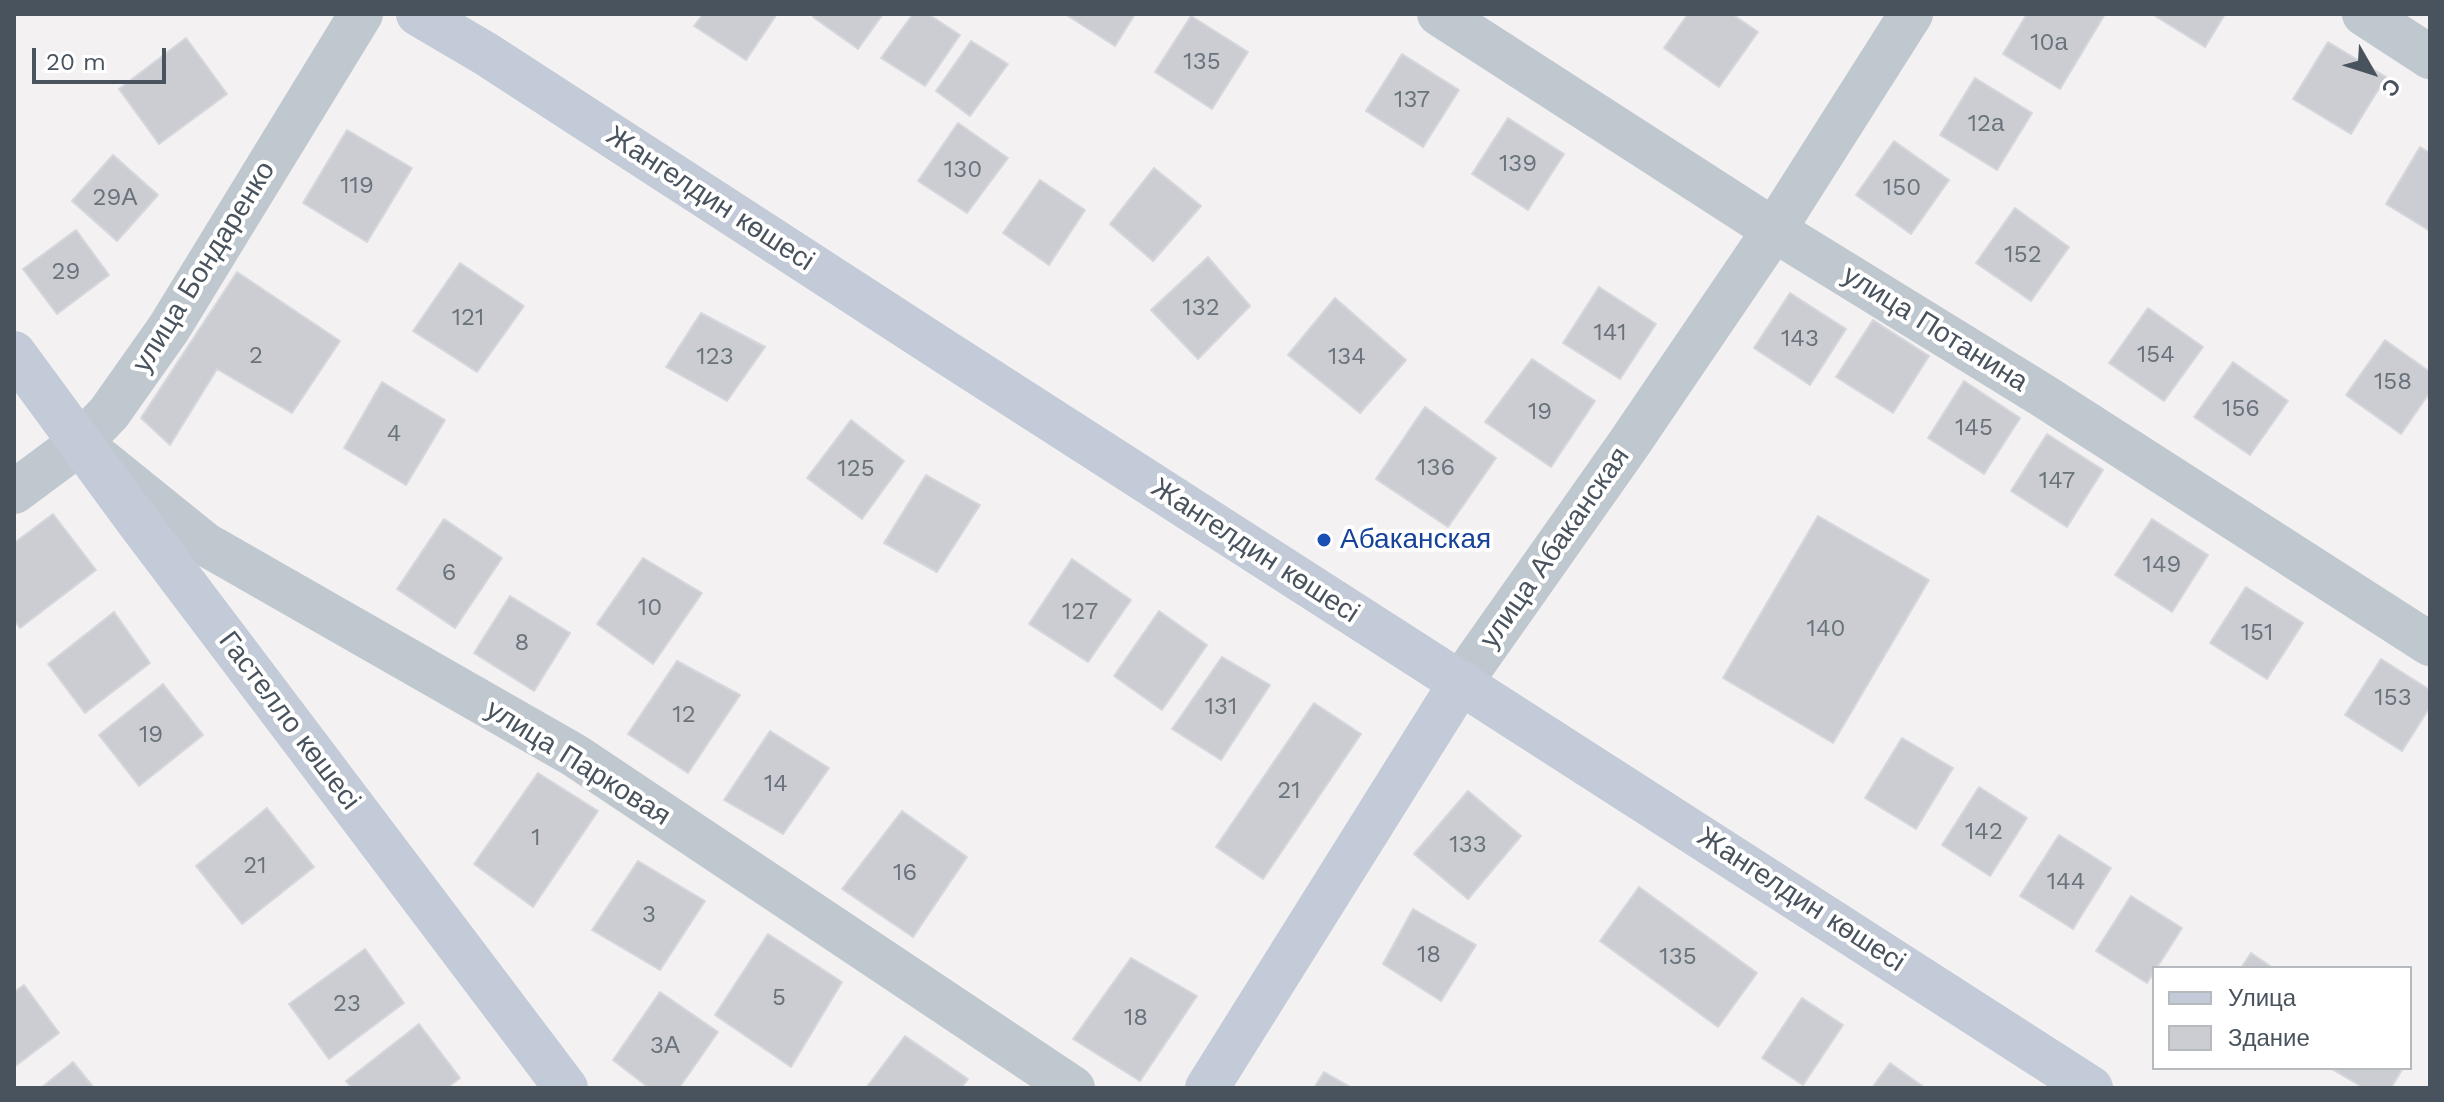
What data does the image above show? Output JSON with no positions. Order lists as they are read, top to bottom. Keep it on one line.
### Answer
{"streets":{"main road":["Жангелдин көшесі","улица Абаканская","Гастелло көшесі"],"street":["улица Бондаренко","улица Потанина","улица Парковая"]},"crossings":[["Жангелдин көшесі","улица Абаканская"],["улица Бондаренко","Гастелло көшесі"],["улица Бондаренко","улица Парковая"],["улица Потанина","улица Абаканская"],["Гастелло көшесі","улица Парковая"]],"places":["Абаканская"],"house_numbers":["10а","135","137","12а","139","130","119","150","29А","152","29","132","121","141","143","154","2","123","134","158","156","19","145","4","136","125","147","149","6","10","127","140","151","8","153","131","12","19","14","21","142","1","133","21","16","144","3","18","135","5","23","18","3А"],"legend":["Улица","Здание"],"scale_bar":"20 m","north":"bottom right"}
